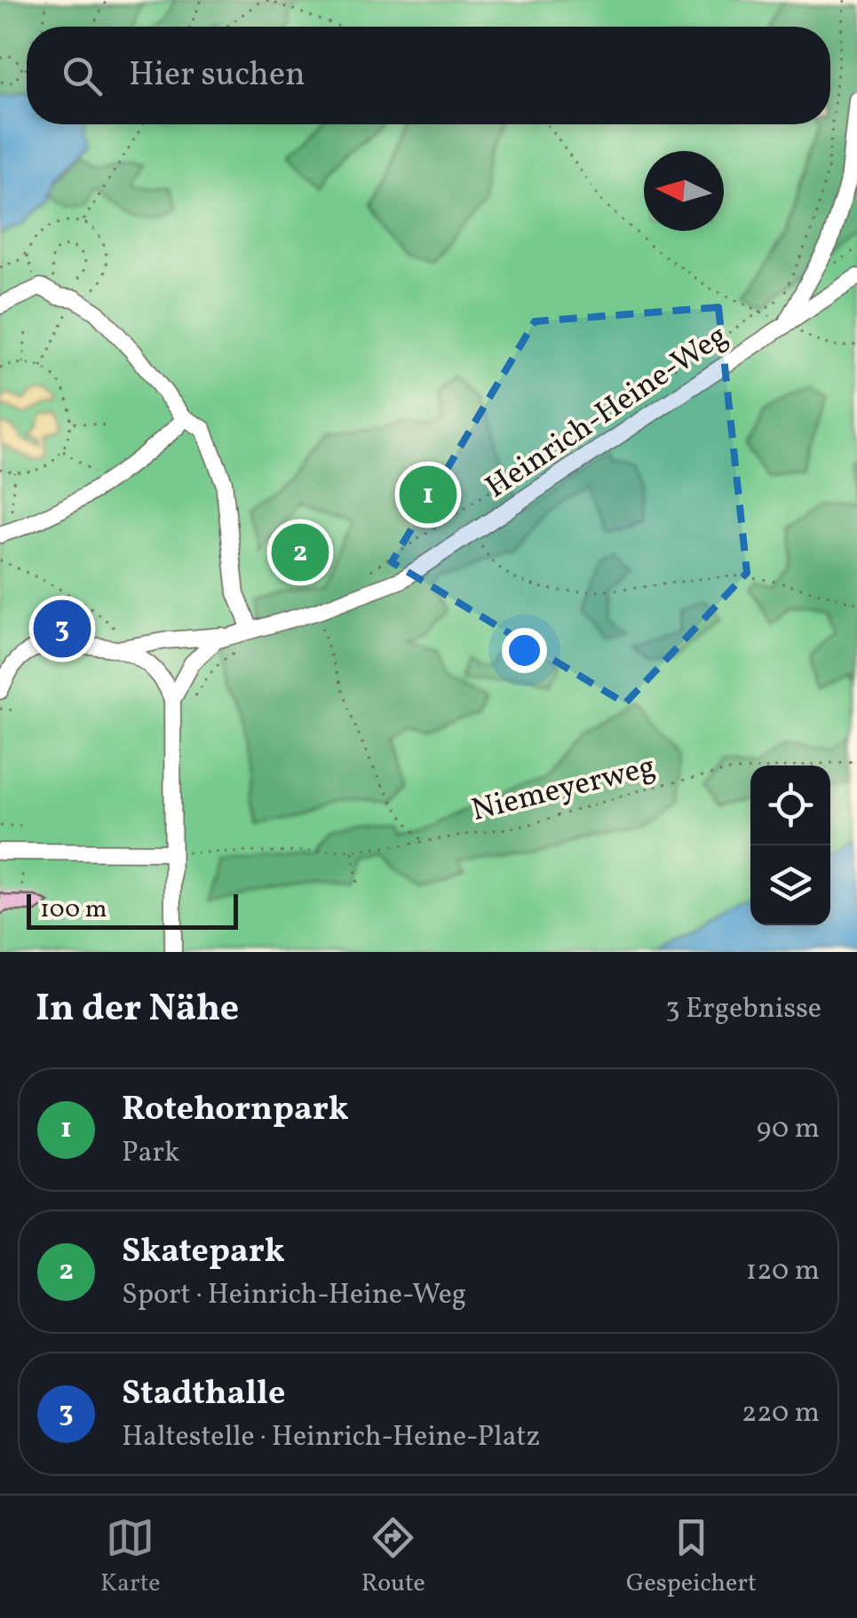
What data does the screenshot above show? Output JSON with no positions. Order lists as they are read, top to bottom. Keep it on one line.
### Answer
{"streets":{"street":["Heinrich-Heine-Weg"],"path":["Niemeyerweg"]},"scale_bar":"100 m","north":"left","page":{"search":"Hier suchen","pins":["1","2","3"],"scale":"100 m","heading":["In der Nähe","3 Ergebnisse"],"list":[{"mark":"1","name":"Rotehornpark","note":"Park","value":"90 m"},{"mark":"2","name":"Skatepark","note":"Sport · Heinrich-Heine-Weg","value":"120 m"},{"mark":"3","name":"Stadthalle","note":"Haltestelle · Heinrich-Heine-Platz","value":"220 m"}],"nav":["Karte","Route","Gespeichert"]}}
